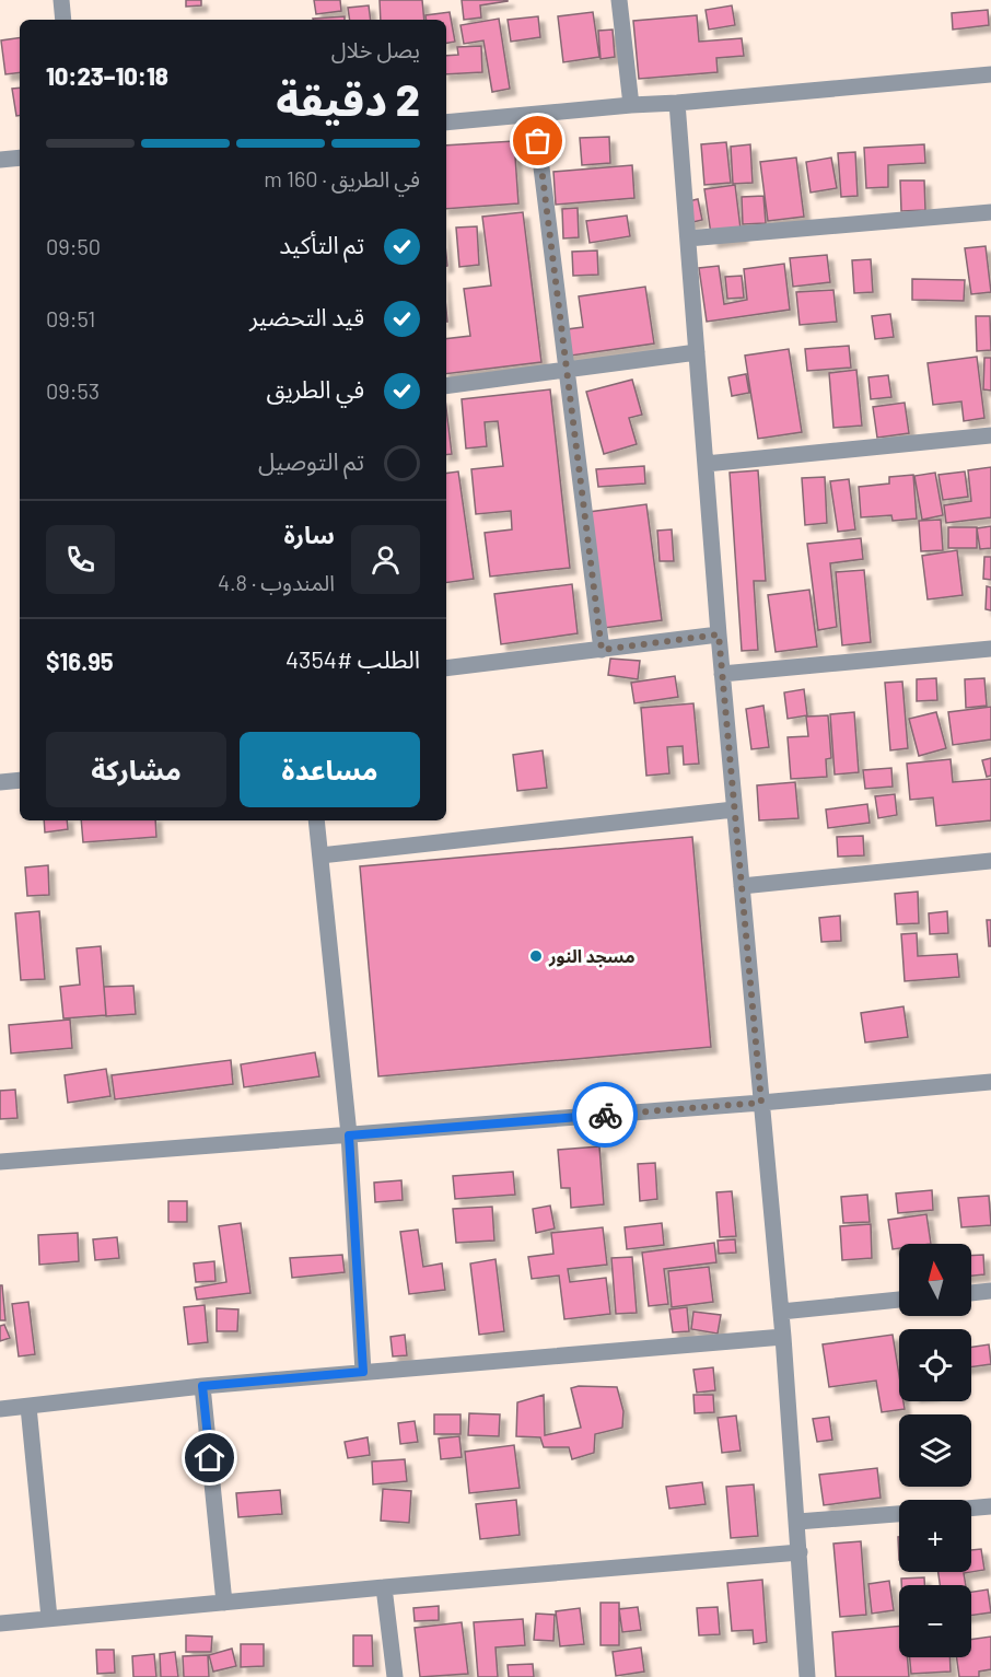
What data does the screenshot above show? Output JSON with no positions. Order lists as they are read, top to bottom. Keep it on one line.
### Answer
{"places":["مسجد النور"],"north":"top","page":{"heading":["2 دقيقة","يصل خلال","10:18–10:23"],"panel":["سارة","المندوب · 4.8","الطلب #4354","$16.95"],"bar":"في الطريق · 160 m","list":[["تم التأكيد","09:50"],["قيد التحضير","09:51"],["في الطريق","09:53"],"تم التوصيل"],"buttons":["مساعدة","مشاركة"],"map_buttons":["+","−"]}}
